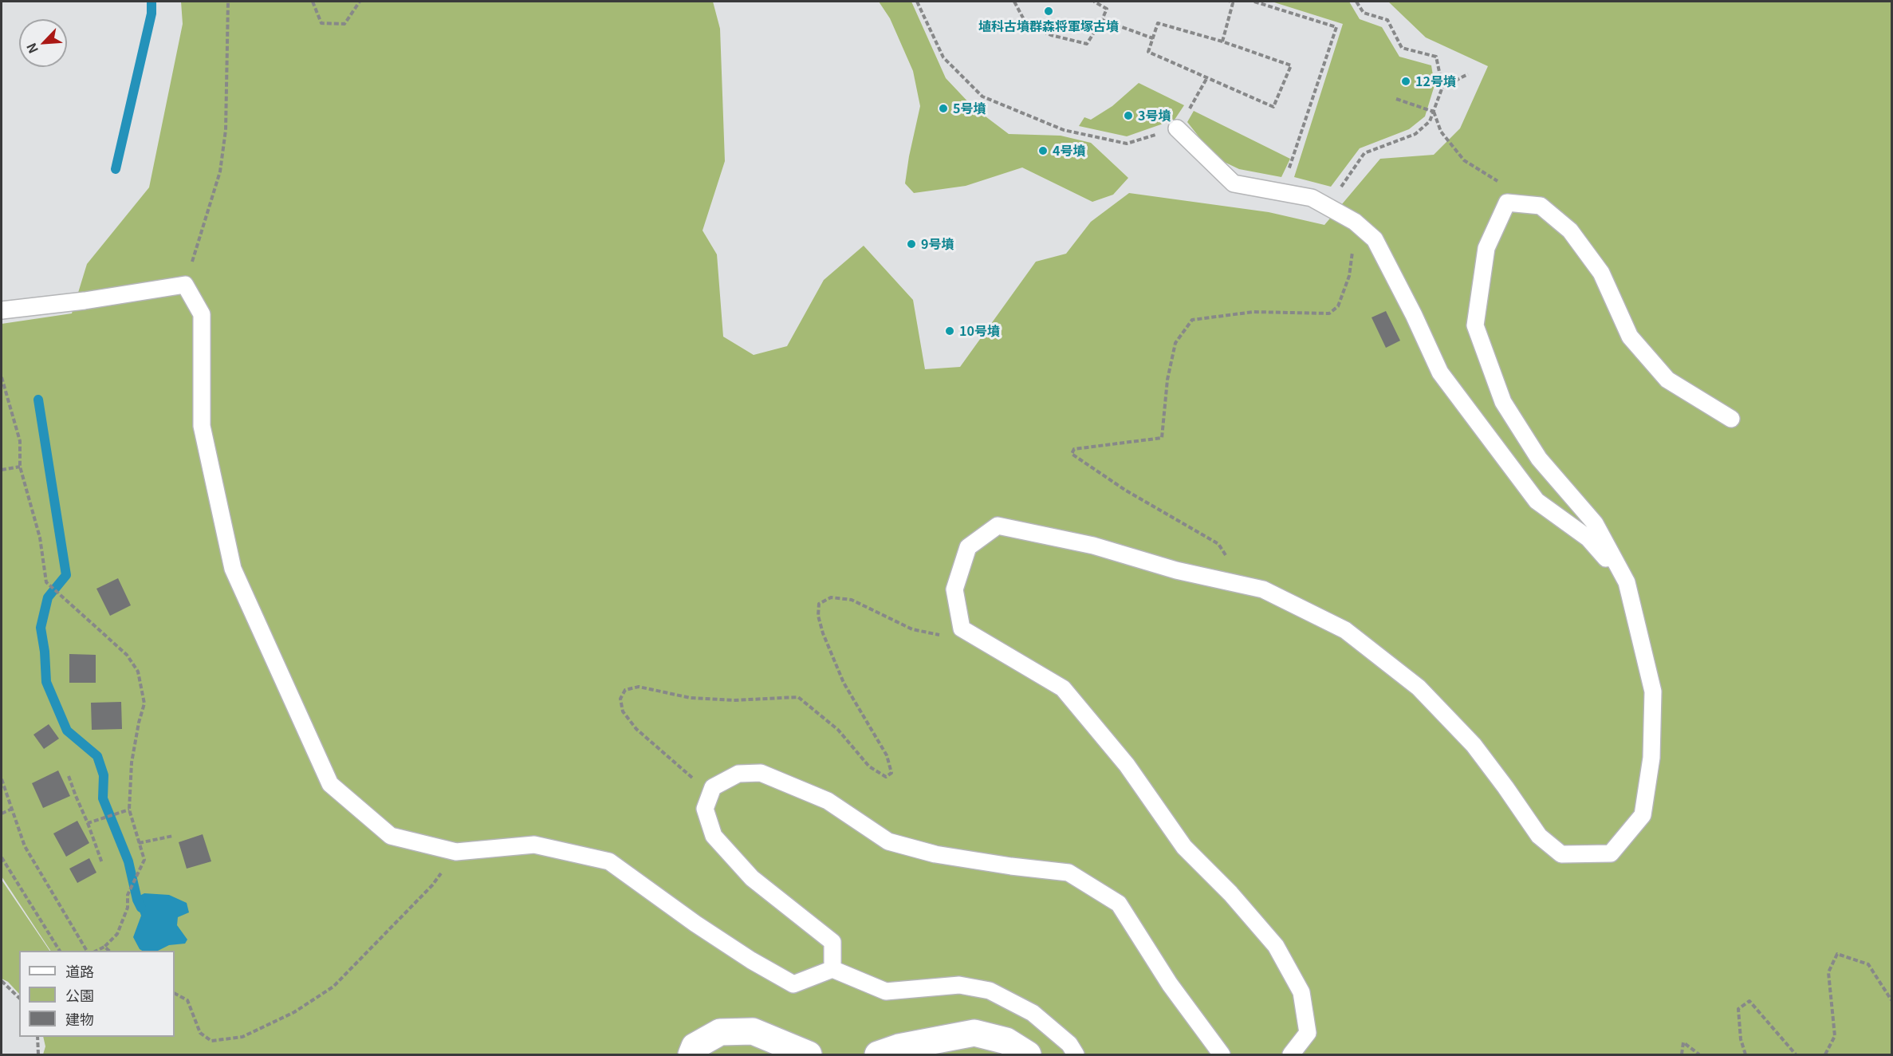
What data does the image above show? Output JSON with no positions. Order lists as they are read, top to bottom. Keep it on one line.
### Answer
{"places":["埴科古墳群森将軍塚古墳","12号墳","5号墳","3号墳","4号墳","9号墳","10号墳"],"legend":["道路","公園","建物"],"north":"bottom left"}
